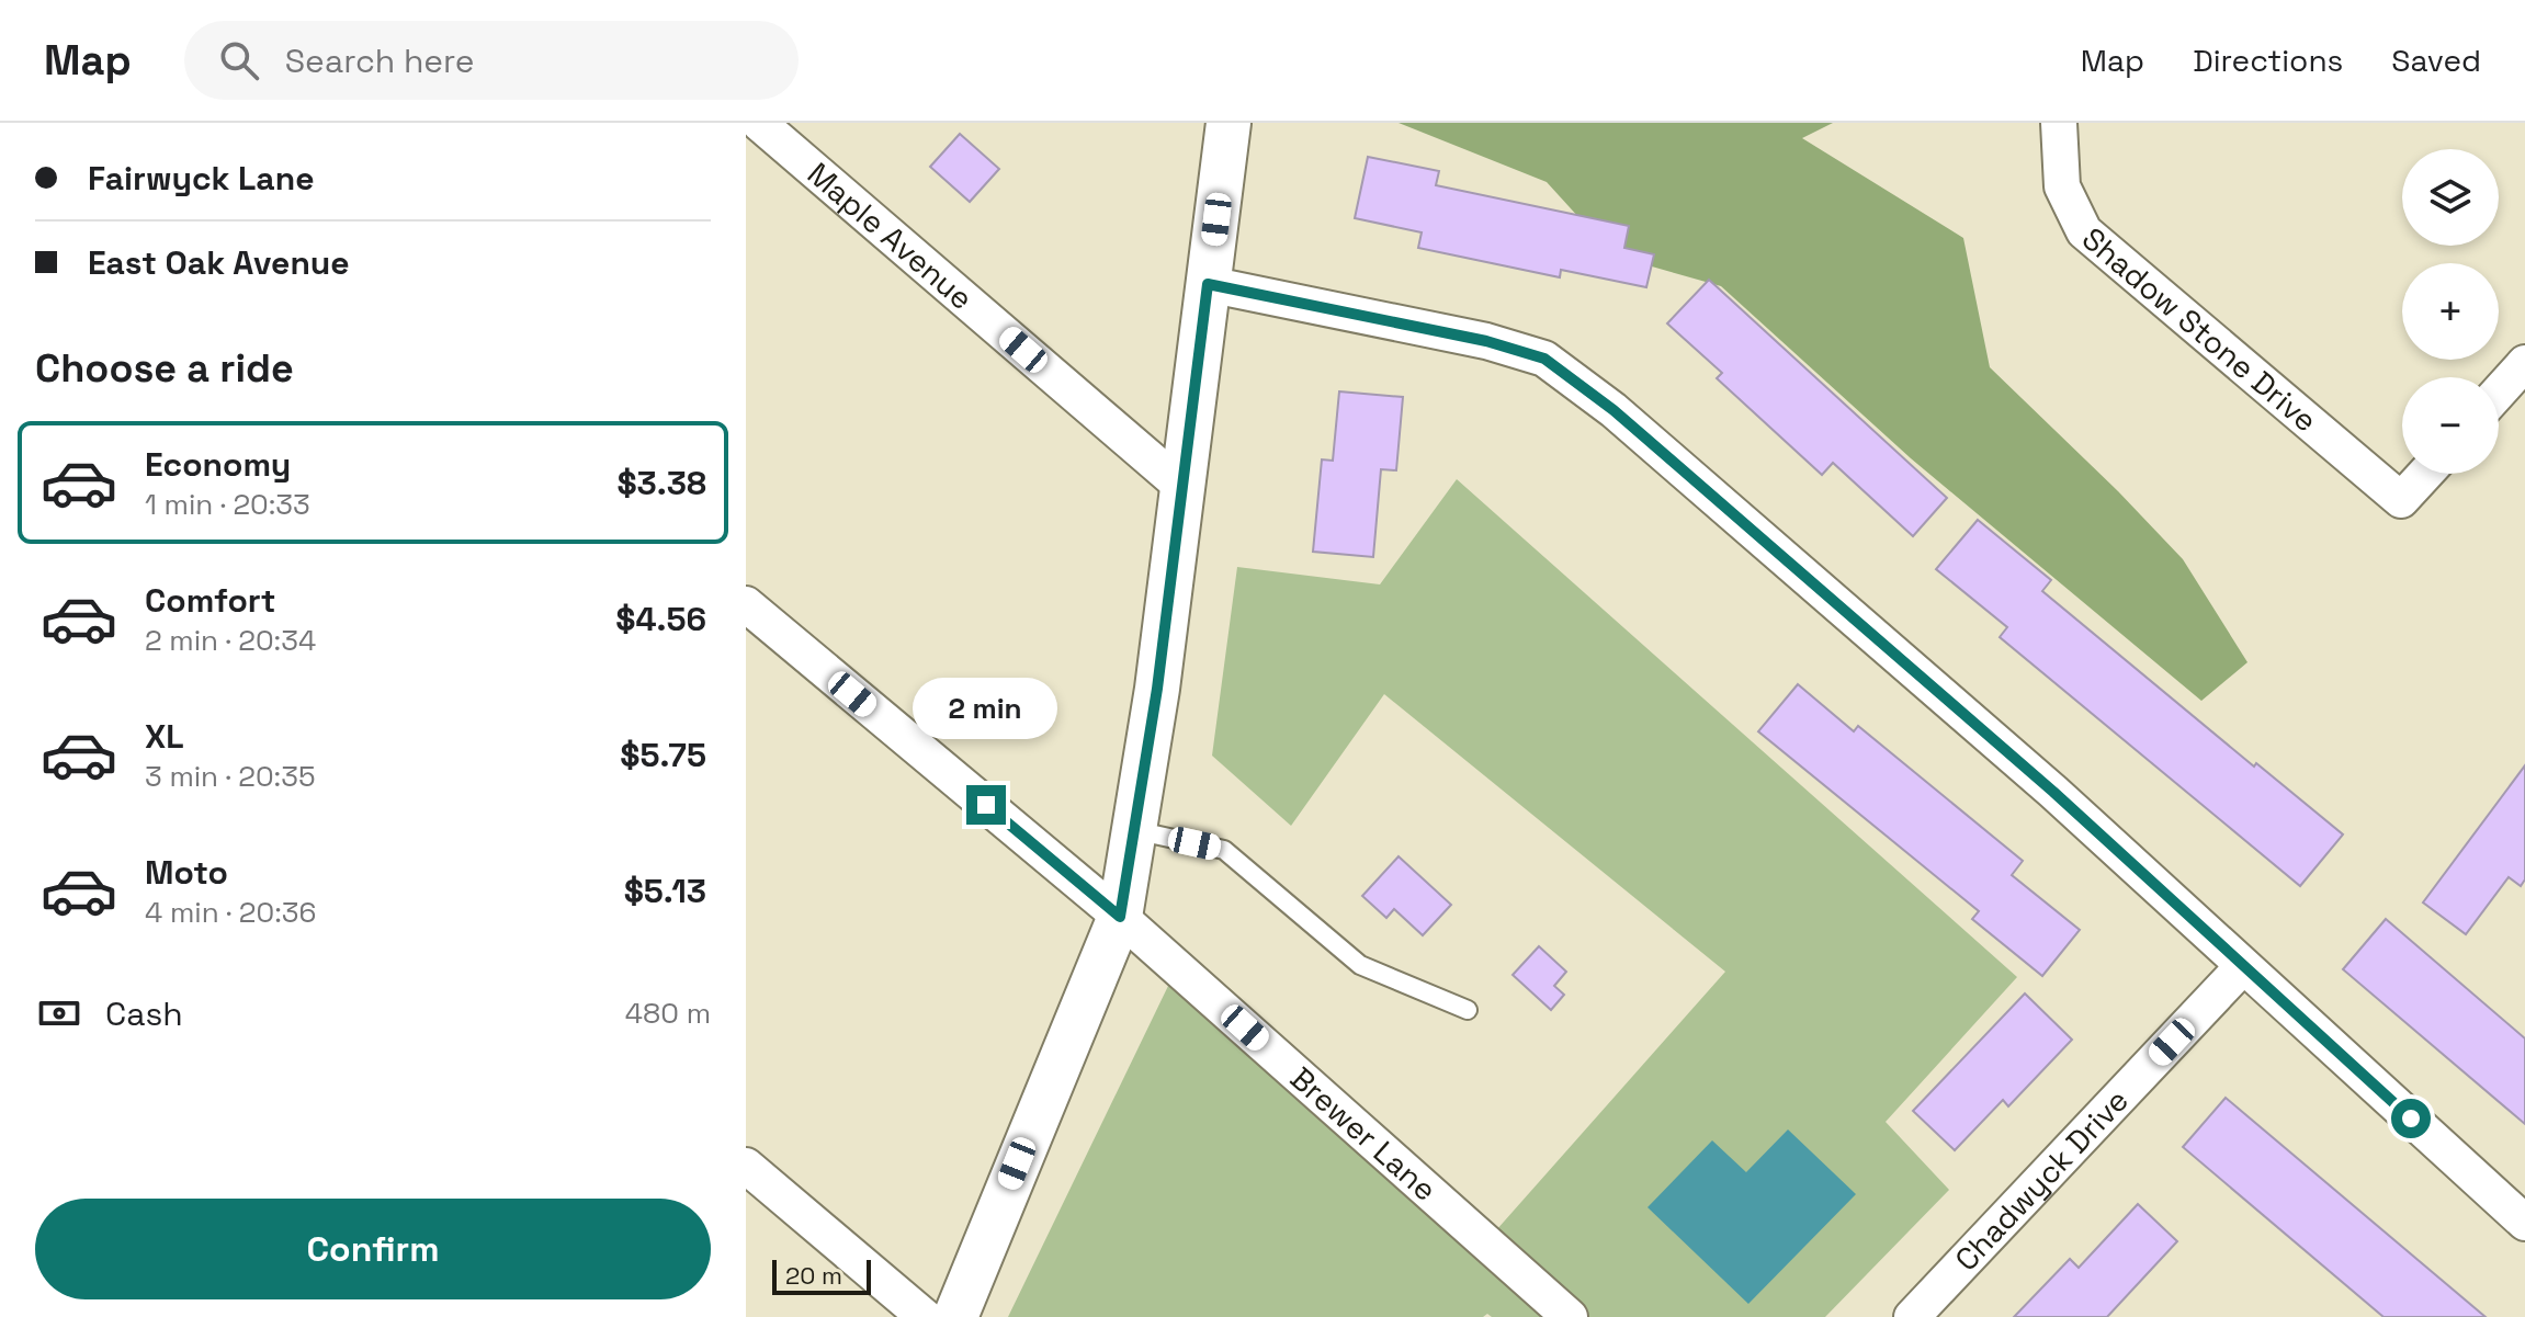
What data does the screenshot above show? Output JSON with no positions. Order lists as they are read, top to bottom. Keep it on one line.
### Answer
{"streets":{"street":["Maple Avenue","Shadow Stone Drive","Brewer Lane","Chadwyck Drive"]},"scale_bar":"20 m","page":{"header":"Map","search":"Search here","nav":["Map","Directions","Saved"],"banner":["Fairwyck Lane","East Oak Avenue"],"map_buttons":["+","−"],"heading":"Choose a ride","list":[{"name":"Economy","note":"1 min · 20:33","value":"$3.38"},{"name":"Comfort","note":"2 min · 20:34","value":"$4.56"},{"name":"XL","note":"3 min · 20:35","value":"$5.75"},{"name":"Moto","note":"4 min · 20:36","value":"$5.13"}],"bubble":"2 min","pay":["Cash","480 m"],"buttons":"Confirm","scale":"20 m"}}
